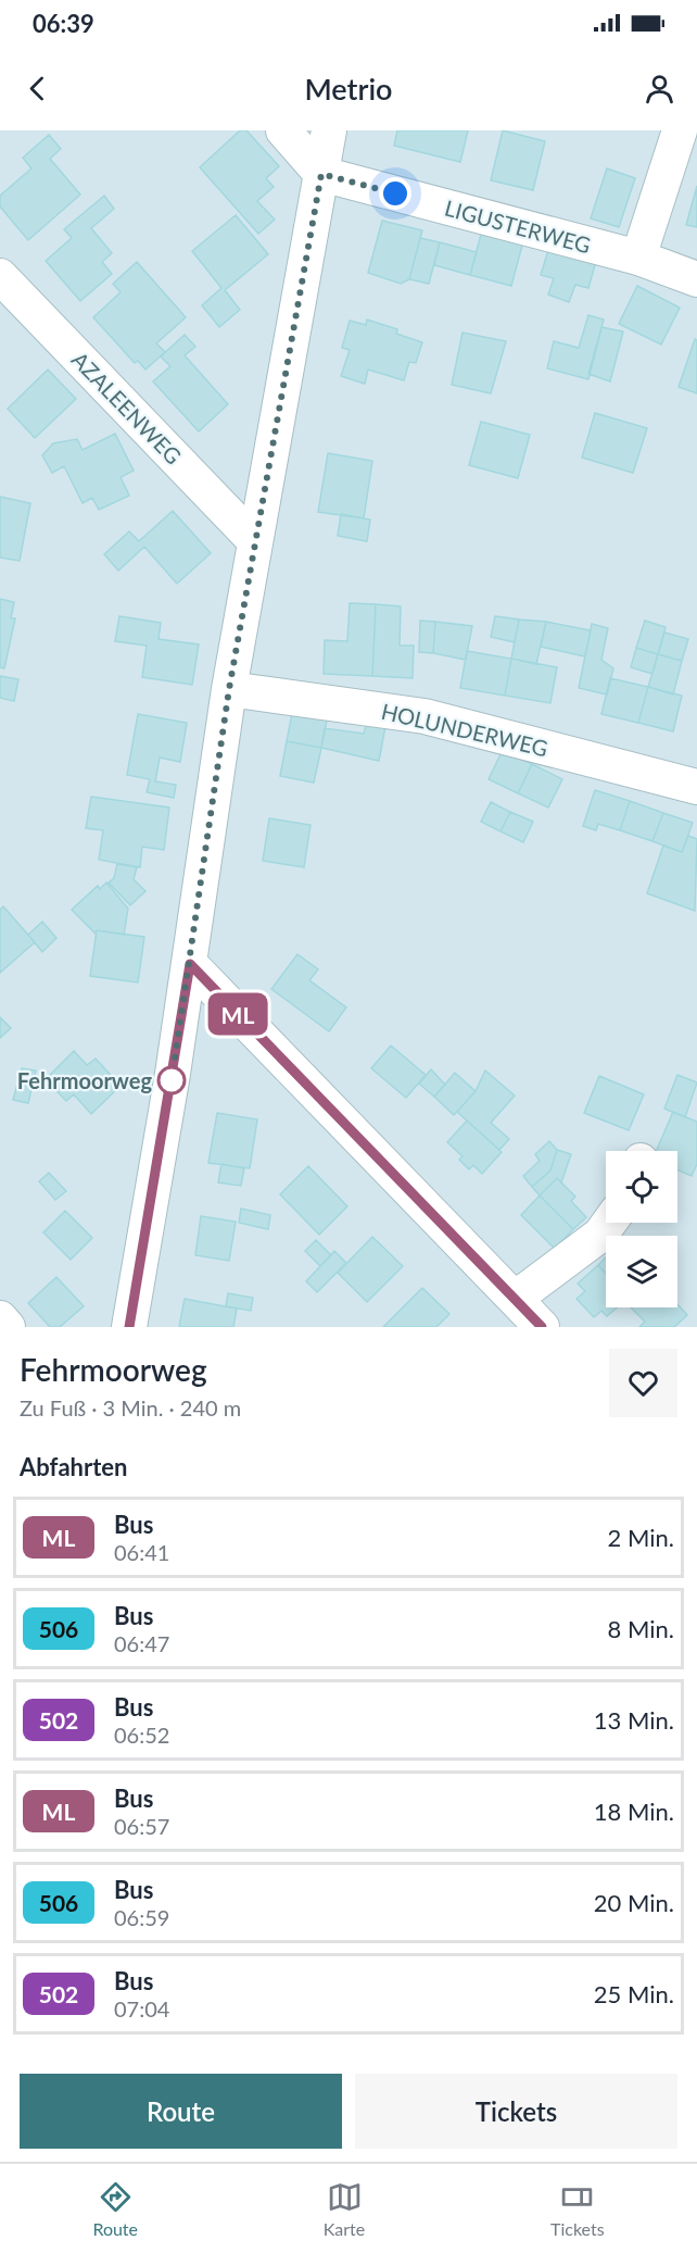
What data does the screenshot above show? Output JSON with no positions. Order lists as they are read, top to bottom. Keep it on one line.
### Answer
{"streets":{"street":["LIGUSTERWEG","AZALEENWEG","HOLUNDERWEG"]},"places":["Fehrmoorweg"],"lines":["bus line ML"],"page":{"status":"06:39","header":"Metrio","on_map":"ML","heading":[["Fehrmoorweg","Zu Fuß · 3 Min. · 240 m"],"Abfahrten"],"list":[{"mark":"ML","name":"Bus","note":"06:41","value":"2 Min."},{"mark":"506","name":"Bus","note":"06:47","value":"8 Min."},{"mark":"502","name":"Bus","note":"06:52","value":"13 Min."},{"mark":"ML","name":"Bus","note":"06:57","value":"18 Min."},{"mark":"506","name":"Bus","note":"06:59","value":"20 Min."},{"mark":"502","name":"Bus","note":"07:04","value":"25 Min."}],"buttons":["Route","Tickets"],"tabs":["Route","Karte","Tickets"]}}
